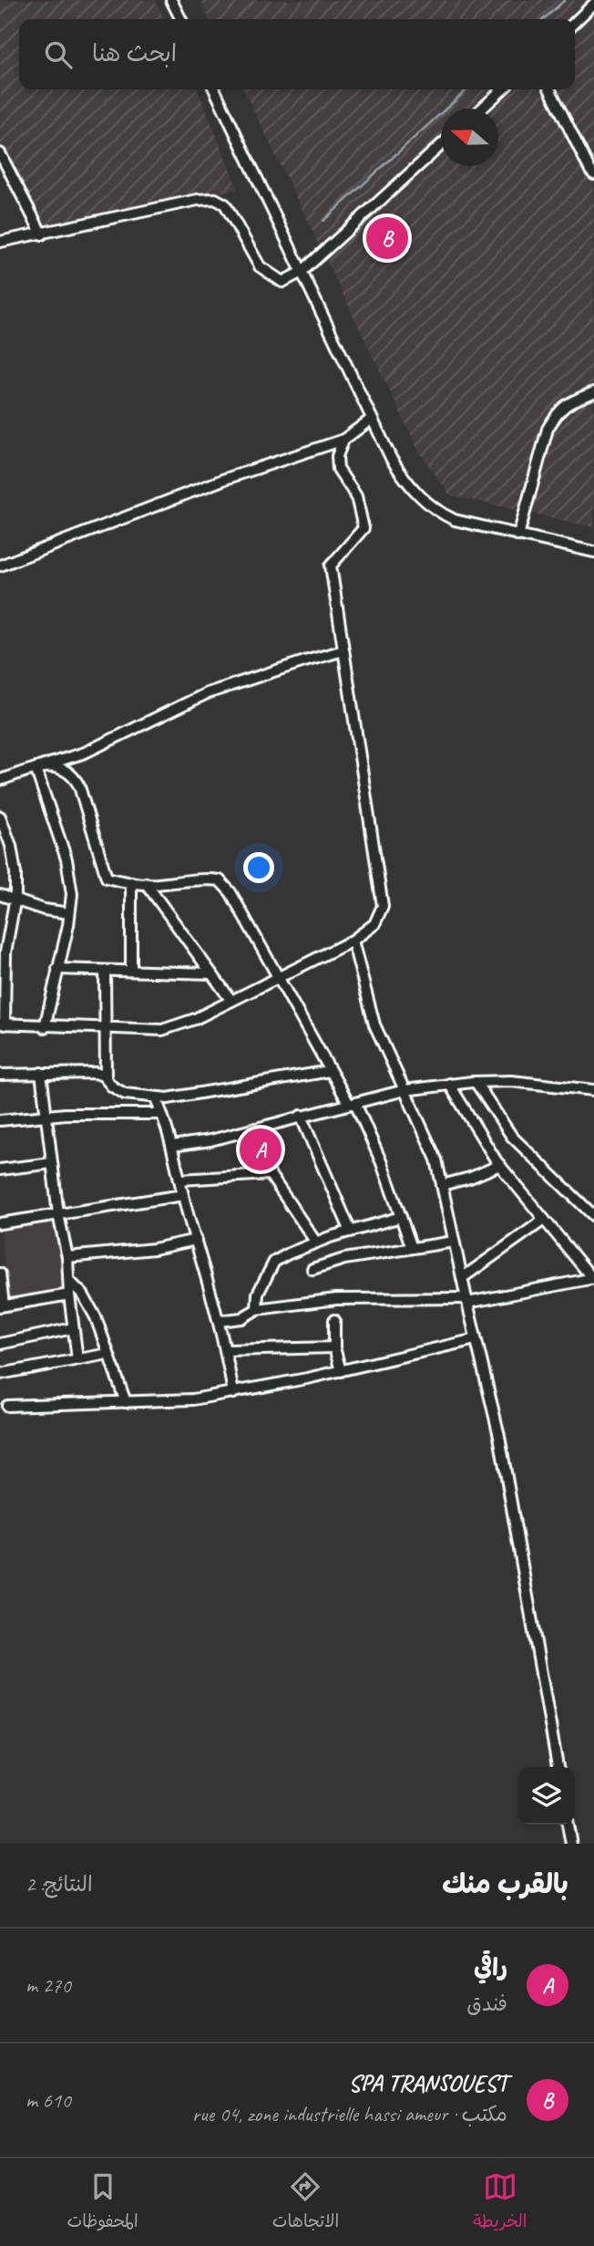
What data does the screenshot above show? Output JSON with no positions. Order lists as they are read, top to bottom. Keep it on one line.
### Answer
{"north":"left","page":{"search":"ابحث هنا","pins":["B","A"],"heading":["بالقرب منك","النتائج: 2"],"list":[{"mark":"A","name":"راقي","note":"فندق","value":"270 m"},{"mark":"B","name":"SPA TRANSOUEST","note":"مكتب · rue 04, zone industrielle hassi ameur","value":"610 m"}],"nav":["الخريطة","الاتجاهات","المحفوظات"]}}
